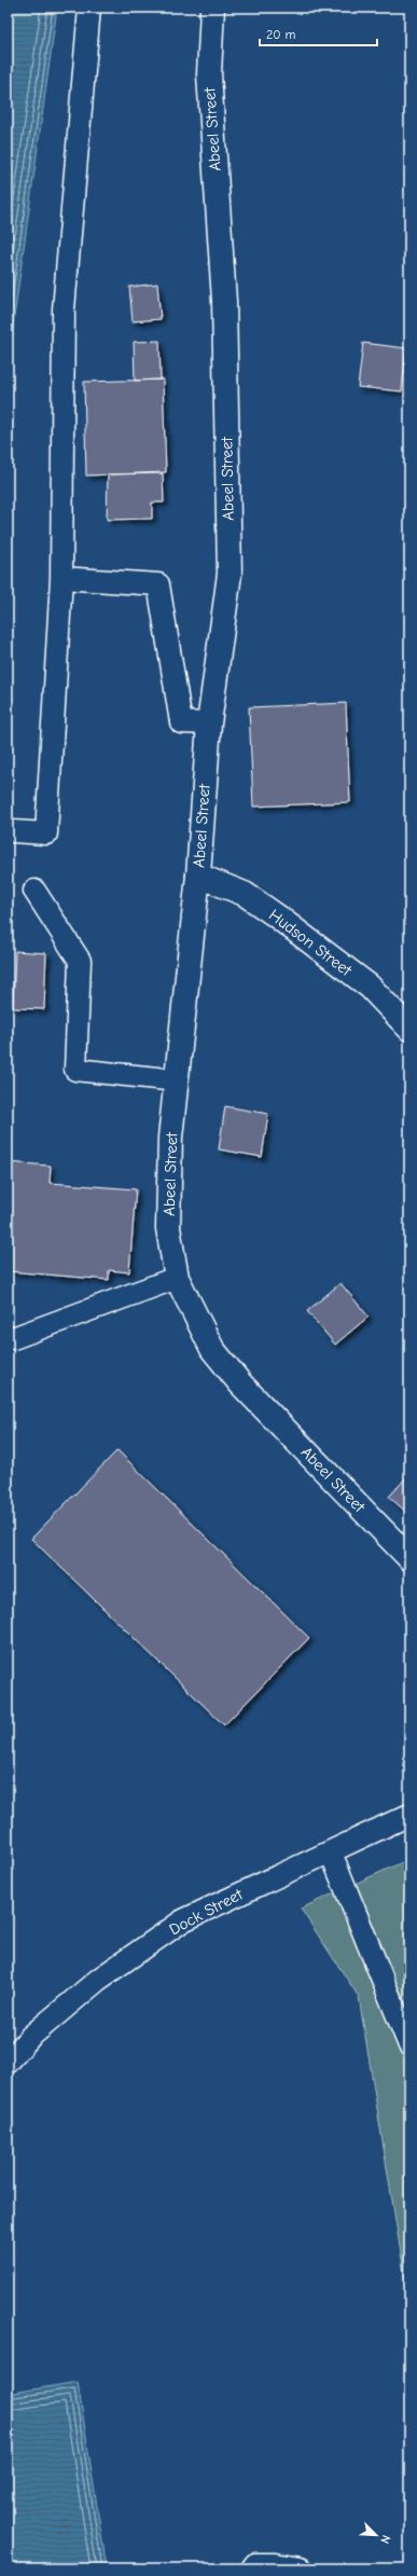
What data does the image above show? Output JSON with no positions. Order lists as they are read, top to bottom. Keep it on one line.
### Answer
{"streets":{"street":["Abeel Street","Hudson Street"],"lane":["Dock Street"]},"crossings":[["Abeel Street","Hudson Street"]],"scale_bar":"20 m","north":"bottom right"}
